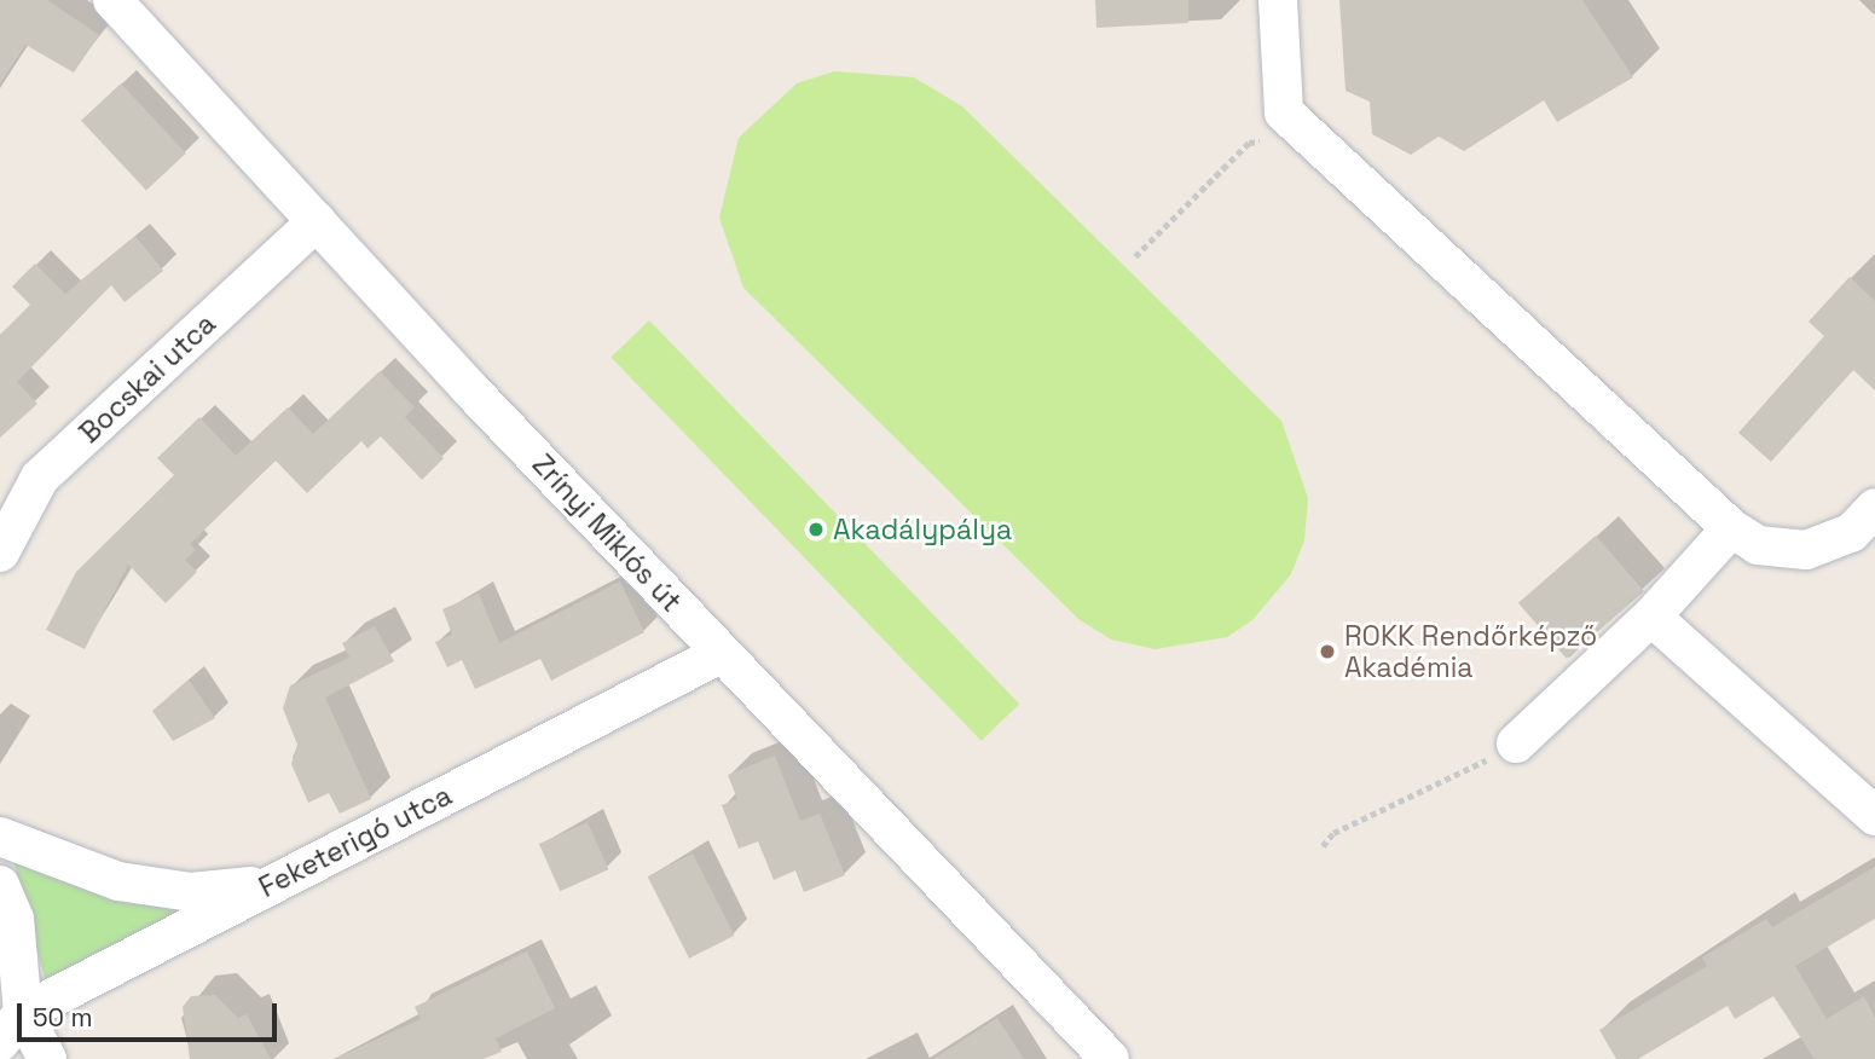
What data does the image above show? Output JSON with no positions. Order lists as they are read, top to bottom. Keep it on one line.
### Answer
{"streets":{"street":["Bocskai utca","Zrínyi Miklós út","Feketerigó utca"]},"crossings":[["Bocskai utca","Zrínyi Miklós út"],["Zrínyi Miklós út","Feketerigó utca"]],"places":["Akadálypálya","ROKK Rendőrképző Akadémia"],"scale_bar":"50 m"}
